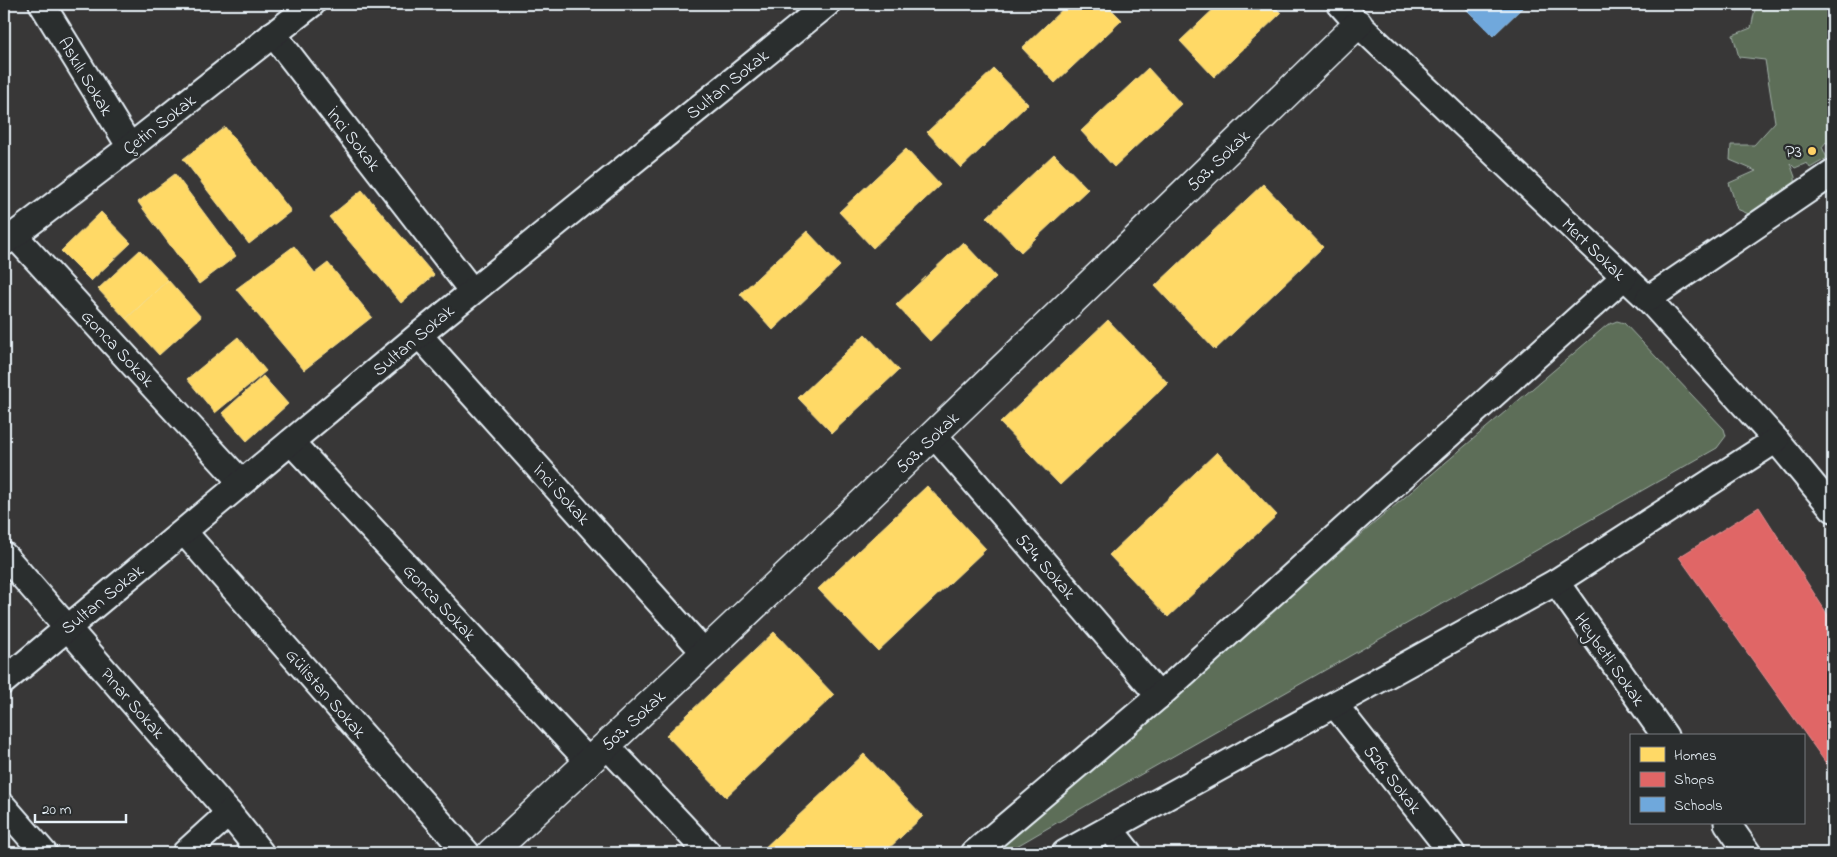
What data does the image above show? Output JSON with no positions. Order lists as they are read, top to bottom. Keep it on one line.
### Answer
{"streets":{"street":["Askılı Sokak","Sultan Sokak","Çetin Sokak","İnci Sokak","503. Sokak","Mert Sokak","Gonca Sokak","524. Sokak","Heybetli Sokak","Gülistan Sokak","Pınar Sokak","526. Sokak"]},"crossings":[["Askılı Sokak","Çetin Sokak"],["Sultan Sokak","İnci Sokak"],["Sultan Sokak","Gonca Sokak"],["Sultan Sokak","Gülistan Sokak"],["Sultan Sokak","Pınar Sokak"],["Çetin Sokak","İnci Sokak"],["Çetin Sokak","Gonca Sokak"],["İnci Sokak","503. Sokak"],["503. Sokak","Mert Sokak"],["503. Sokak","Gonca Sokak"],["503. Sokak","524. Sokak"]],"places":["P3"],"legend":["Homes","Shops","Schools"],"scale_bar":"20 m"}
